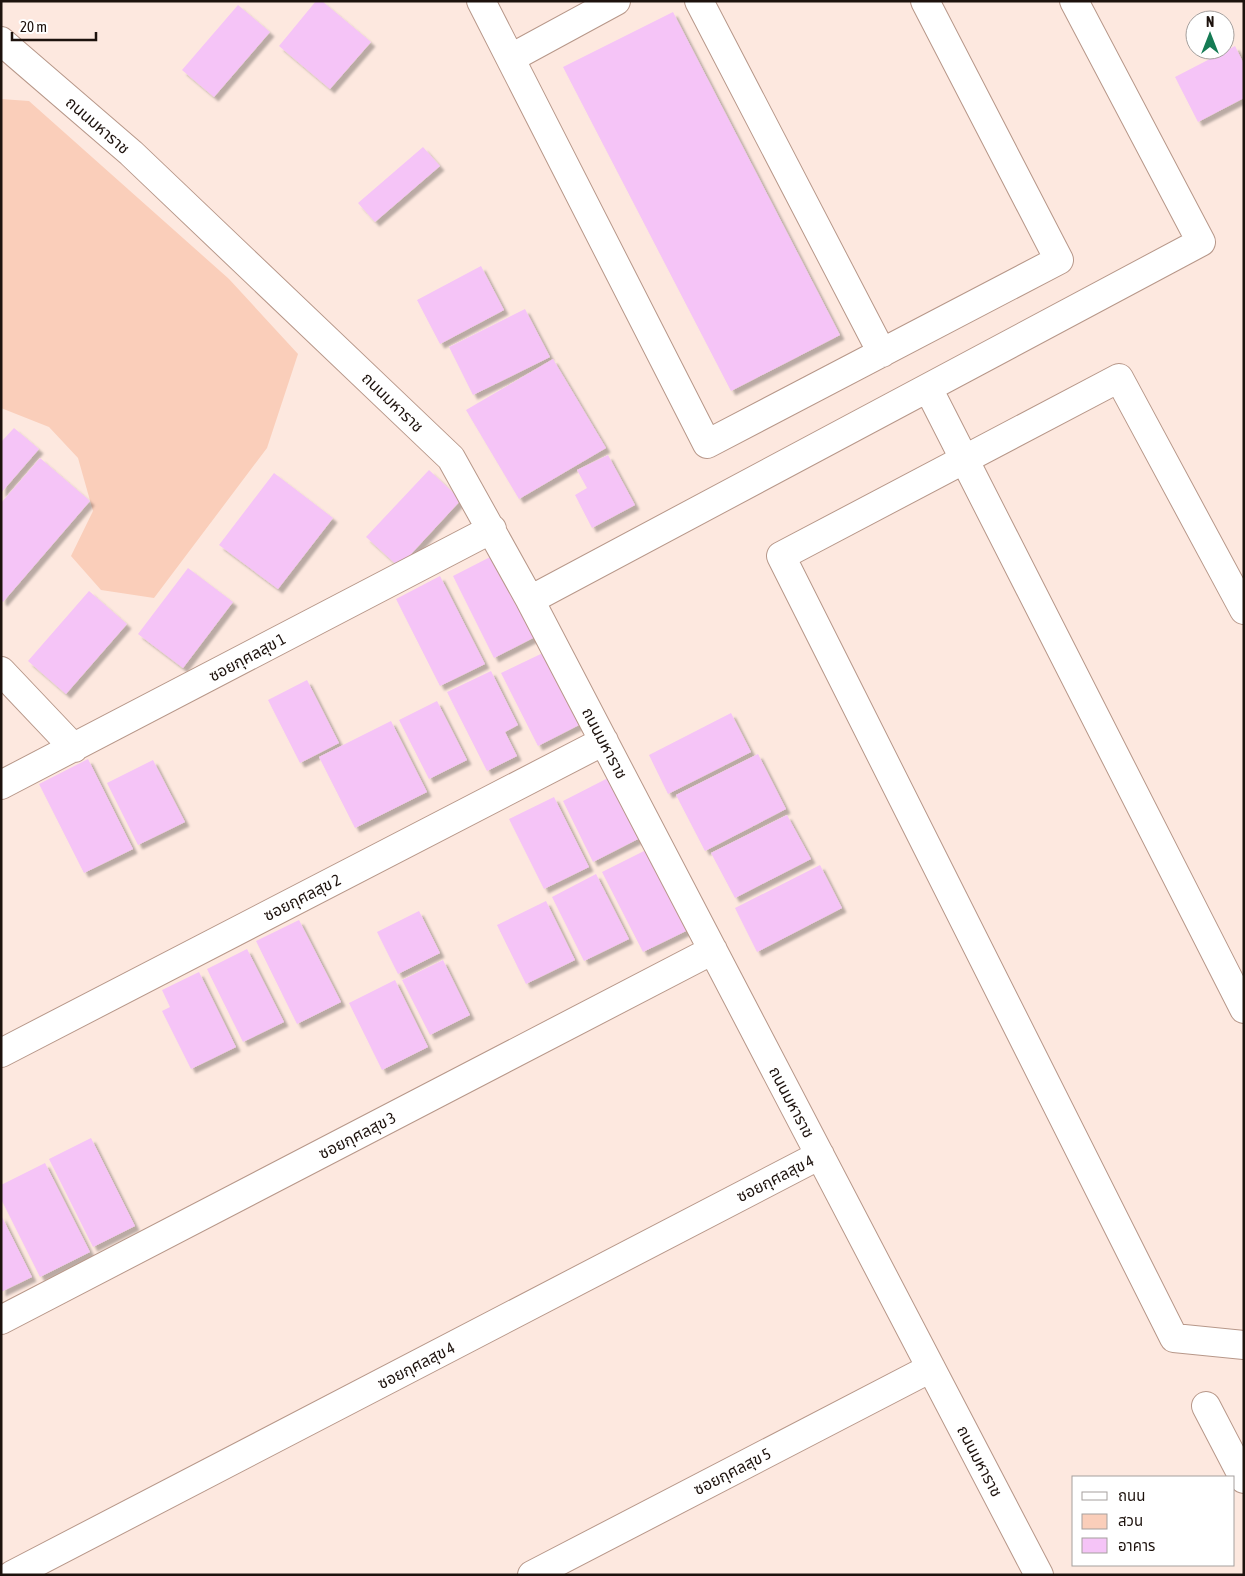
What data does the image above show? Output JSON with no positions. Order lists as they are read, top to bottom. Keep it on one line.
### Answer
{"streets":{"street":["ถนนมหาราช","ซอยกุศลสุข 1","ซอยกุศลสุข 2","ซอยกุศลสุข 3","ซอยกุศลสุข 4","ซอยกุศลสุข 5"]},"crossings":[["ถนนมหาราช","ซอยกุศลสุข 1"],["ถนนมหาราช","ซอยกุศลสุข 2"],["ถนนมหาราช","ซอยกุศลสุข 3"],["ถนนมหาราช","ซอยกุศลสุข 4"],["ถนนมหาราช","ซอยกุศลสุข 5"]],"legend":["ถนน","สวน","อาคาร"],"scale_bar":"20 m","north":"top"}
